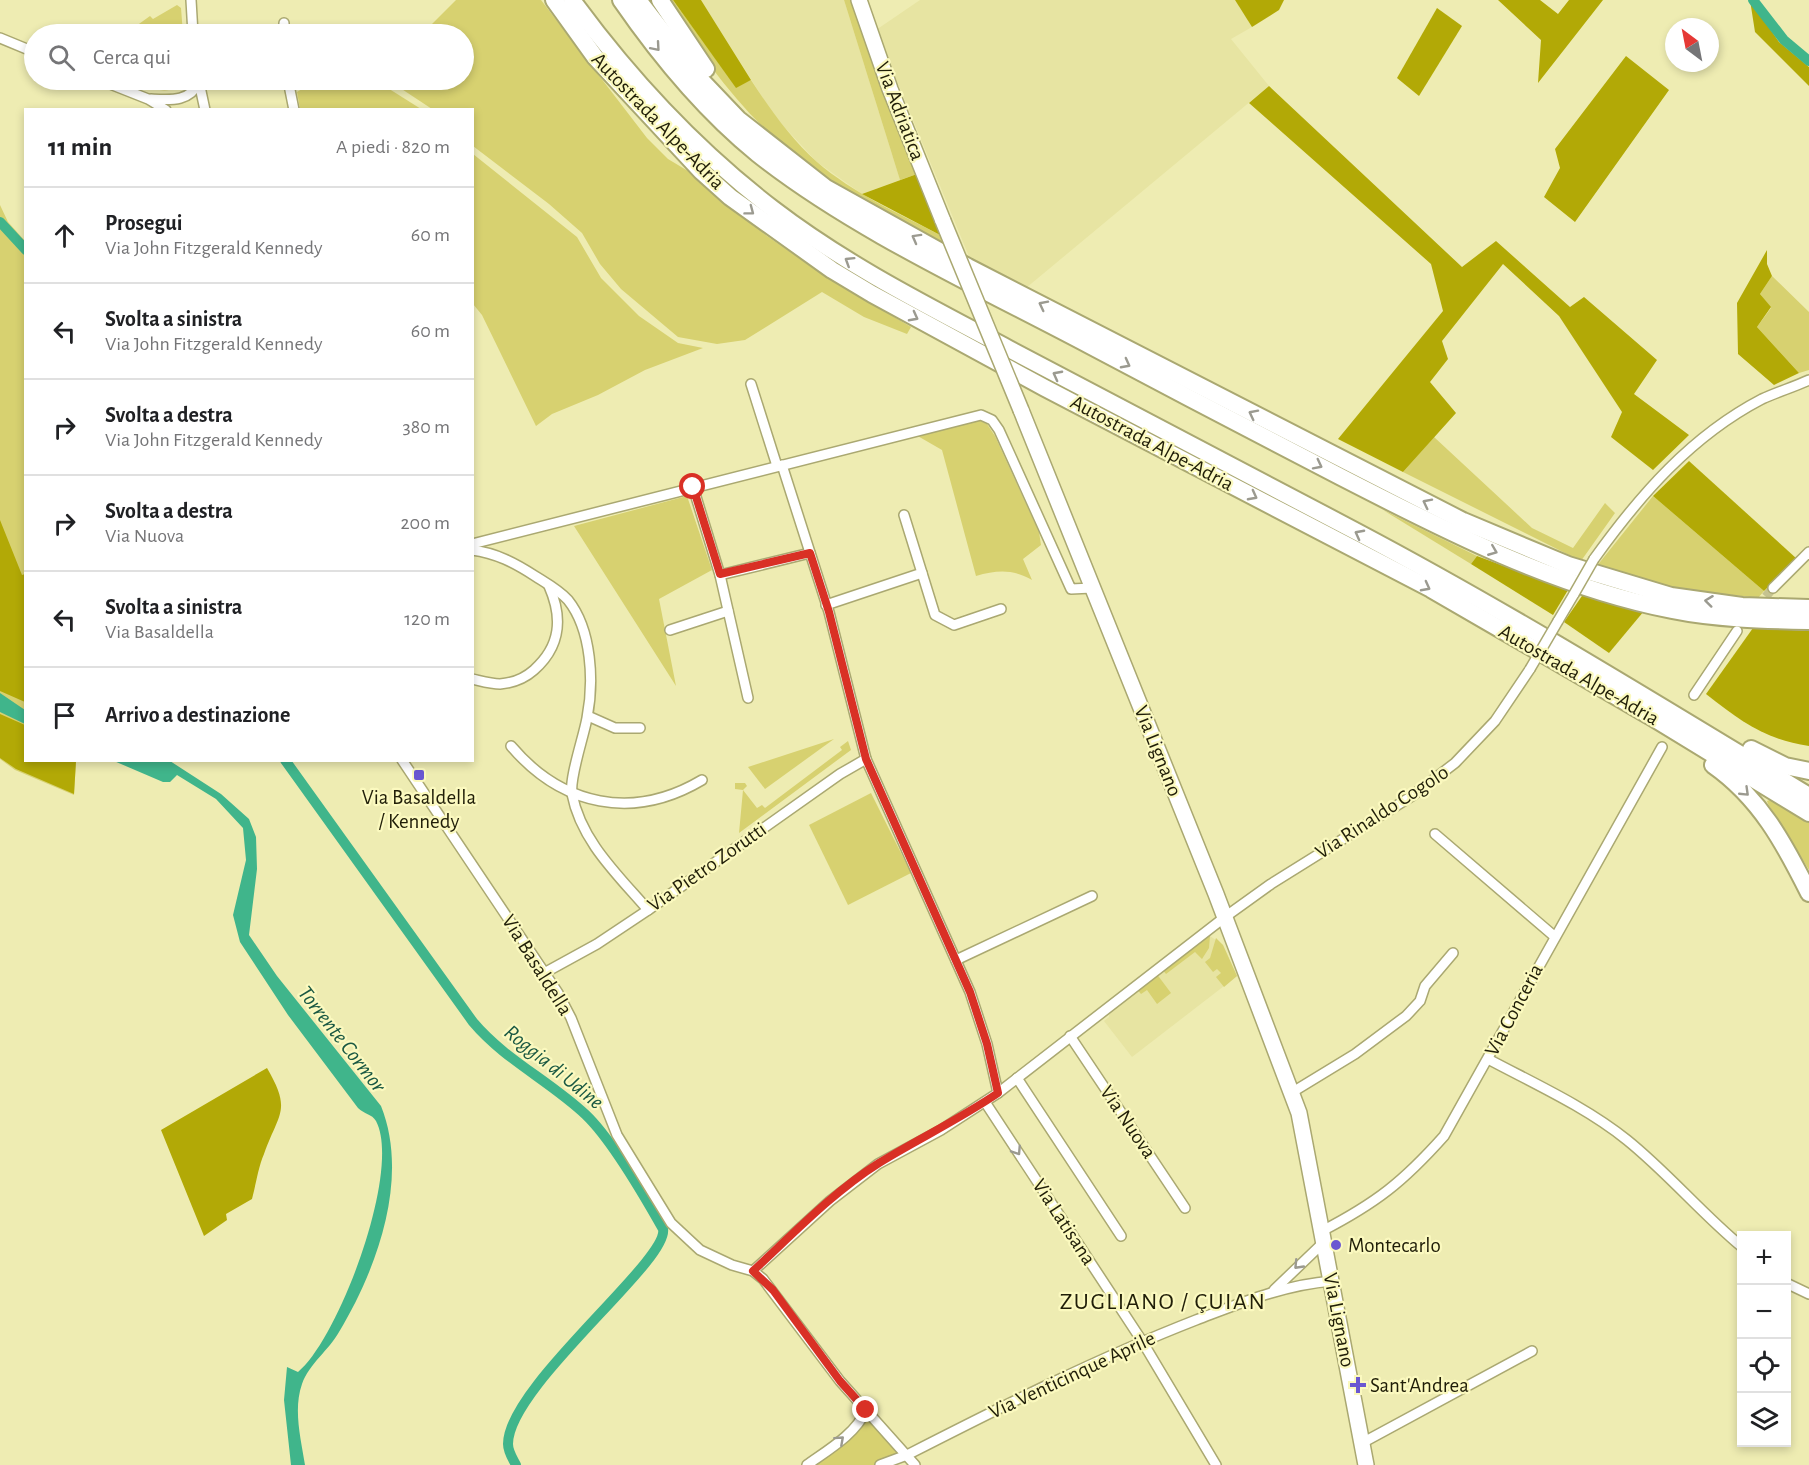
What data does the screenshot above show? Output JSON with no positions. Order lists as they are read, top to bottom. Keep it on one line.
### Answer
{"streets":{"highway":["Autostrada Alpe-Adria"],"main road":["Via Adriatica","Via Lignano"],"street":["Via Rinaldo Cogolo","Via Pietro Zorutti","Via Basaldella","Via Conceria","Via Nuova","Via Latisana","Via Venticinque Aprile"]},"crossings":[["Via Adriatica","Via Lignano"],["Via Lignano","Via Rinaldo Cogolo"],["Via Lignano","Via Conceria"],["Via Pietro Zorutti","Via Basaldella"],["Via Basaldella","Via Venticinque Aprile"],["Via Conceria","Via Venticinque Aprile"],["Via Latisana","Via Venticinque Aprile"]],"districts":["ZUGLIANO / ÇUIAN"],"water":["Torrente Cormor","Roggia di Udine"],"places":{"transit":["Via Basaldella / Kennedy"],"other":["Montecarlo"],"health":["Sant'Andrea"]},"north":"top left","page":{"search":"Cerca qui","heading":["11 min","A piedi · 820 m"],"list":[["Prosegui","Via John Fitzgerald Kennedy","60 m"],["Svolta a sinistra","Via John Fitzgerald Kennedy","60 m"],["Svolta a destra","Via John Fitzgerald Kennedy","380 m"],["Svolta a destra","Via Nuova","200 m"],["Svolta a sinistra","Via Basaldella","120 m"],"Arrivo a destinazione"],"map_buttons":["+","−"]}}
